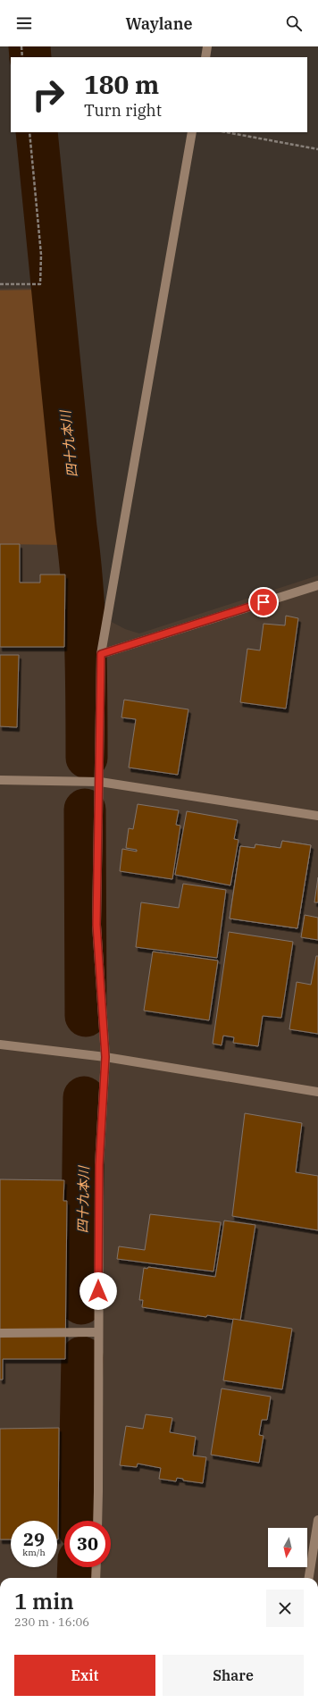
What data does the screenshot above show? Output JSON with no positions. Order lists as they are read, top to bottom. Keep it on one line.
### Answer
{"water":["四十九本川"],"north":"bottom","page":{"header":"Waylane","turn":["180 m","Turn right"],"speed":"29 km/h","limit":"30","heading":["1 min","230 m · 16:06"],"buttons":["Exit","Share"]}}
